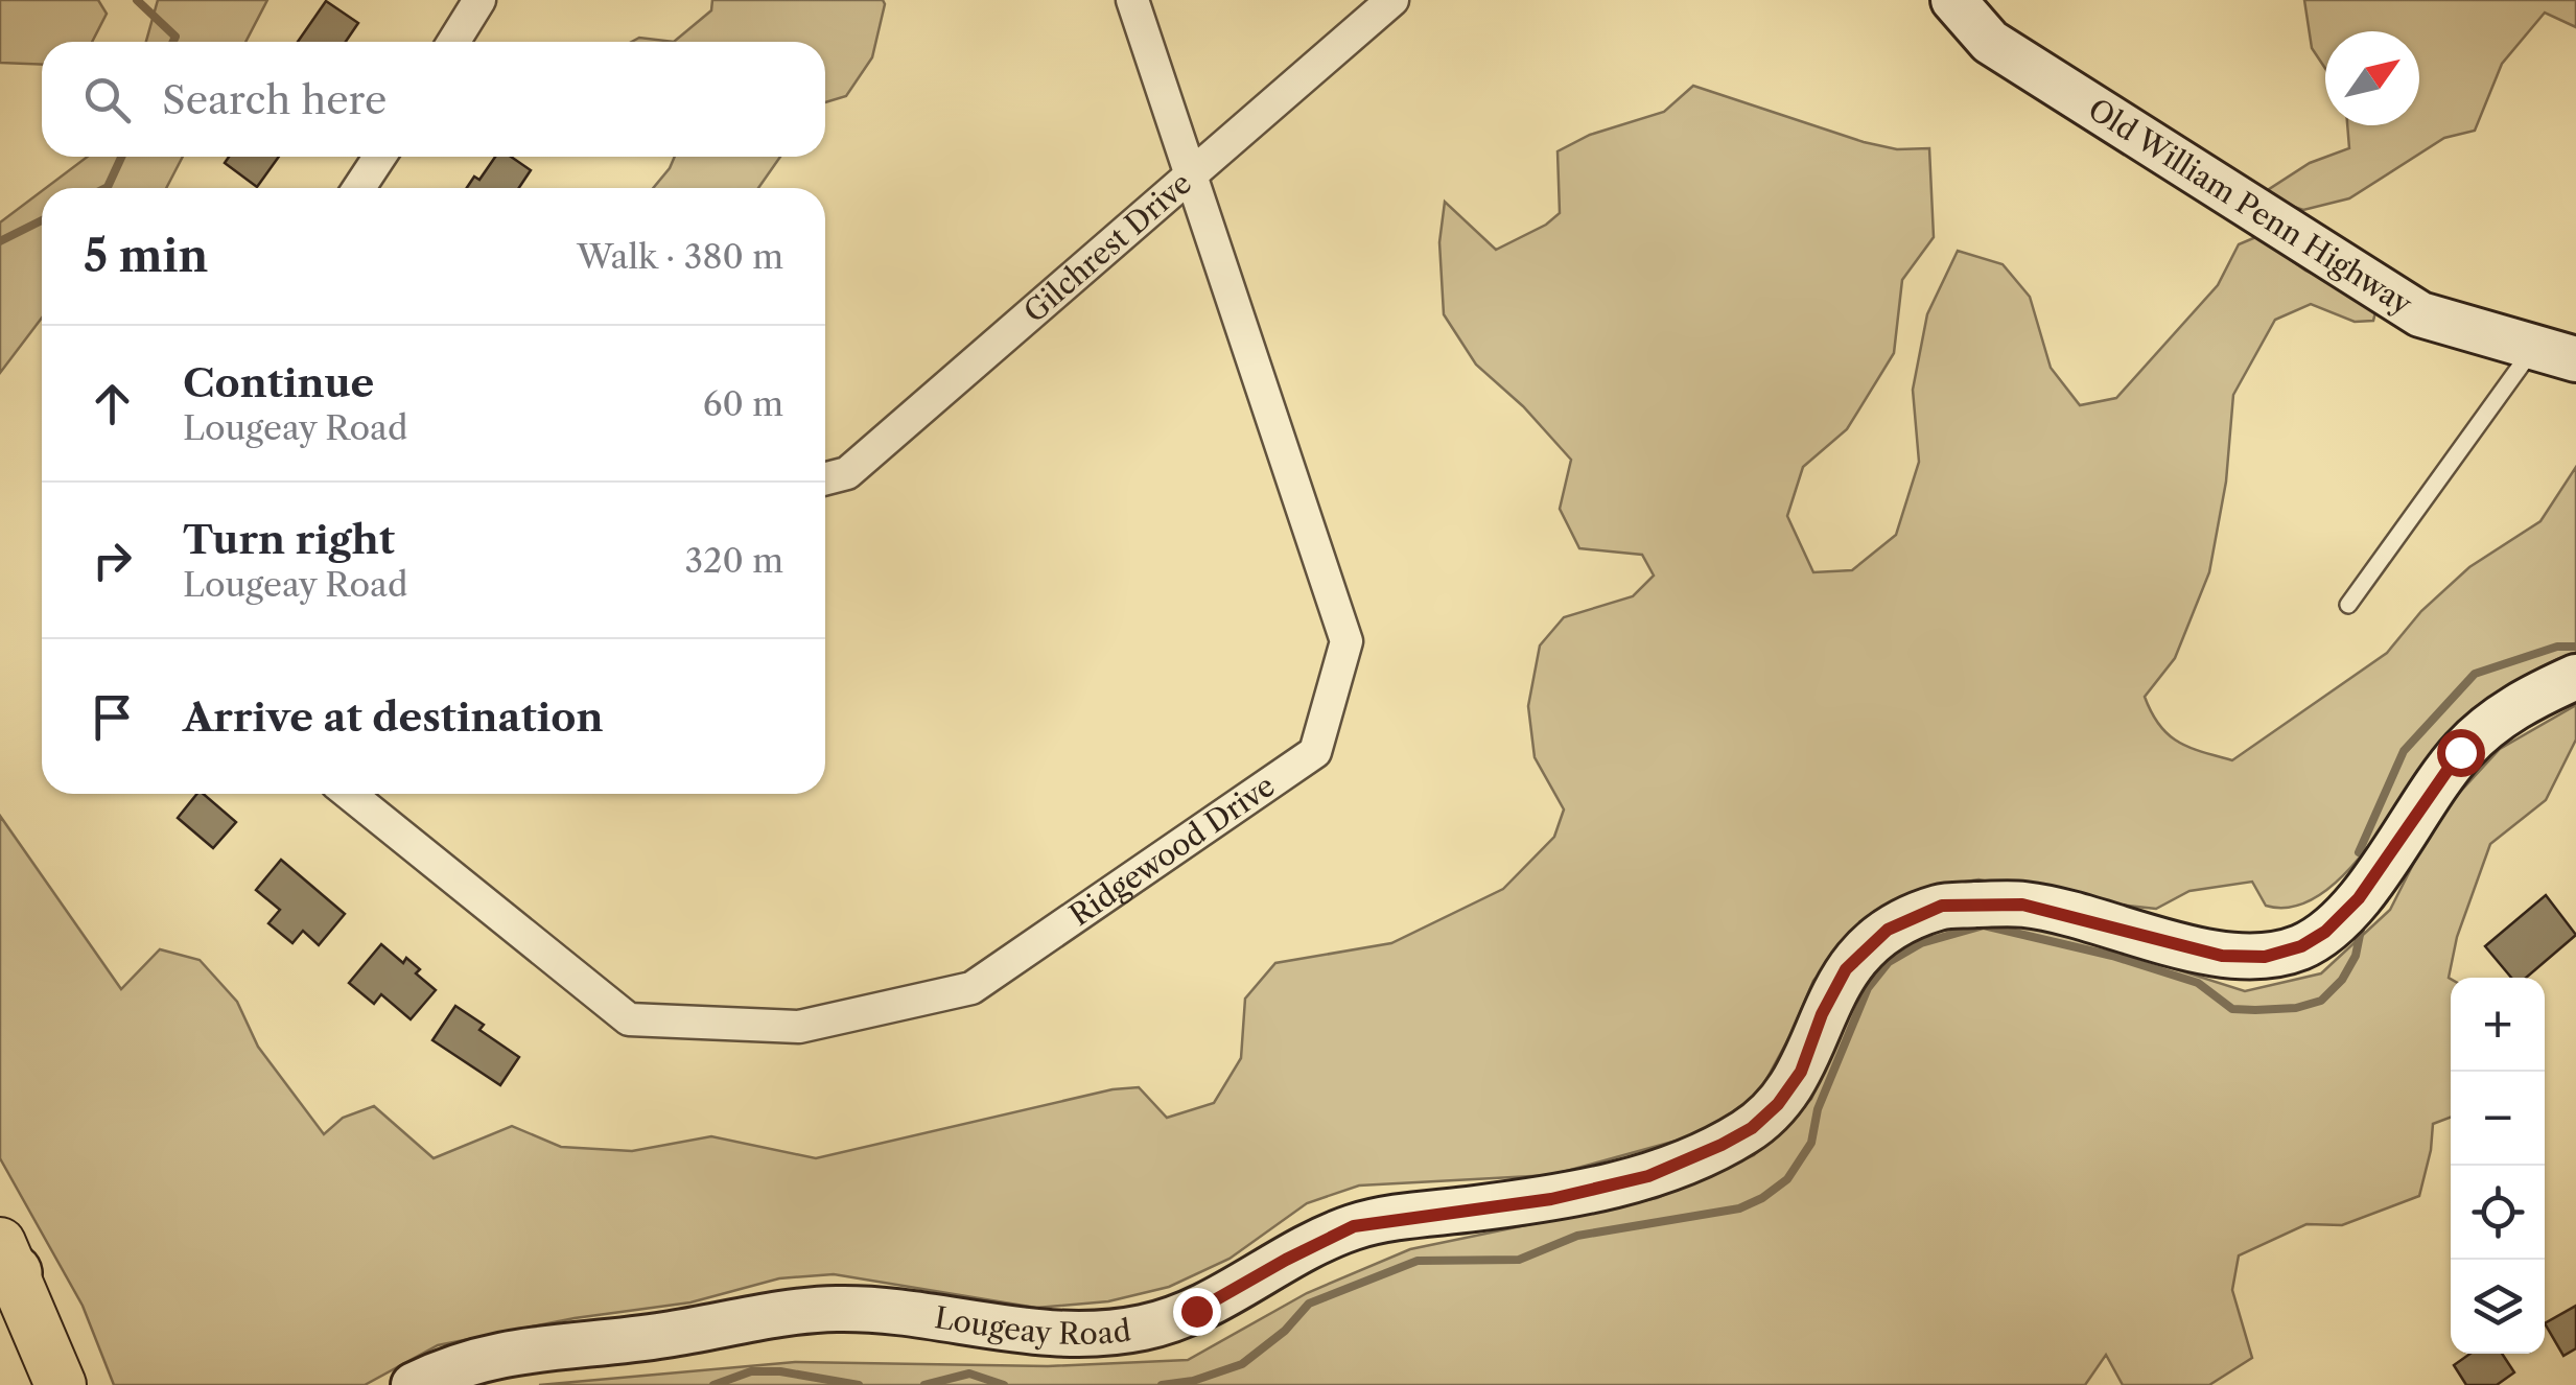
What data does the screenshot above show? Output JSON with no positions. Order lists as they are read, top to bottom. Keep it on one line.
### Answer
{"streets":{"street":["Old William Penn Highway","Gilchrest Drive","Ridgewood Drive","Lougeay Road"]},"crossings":[["Gilchrest Drive","Ridgewood Drive"]],"north":"top right","page":{"search":"Search here","heading":["5 min","Walk · 380 m"],"list":[["Continue","Lougeay Road","60 m"],["Turn right","Lougeay Road","320 m"],"Arrive at destination"],"map_buttons":["+","−"]}}
